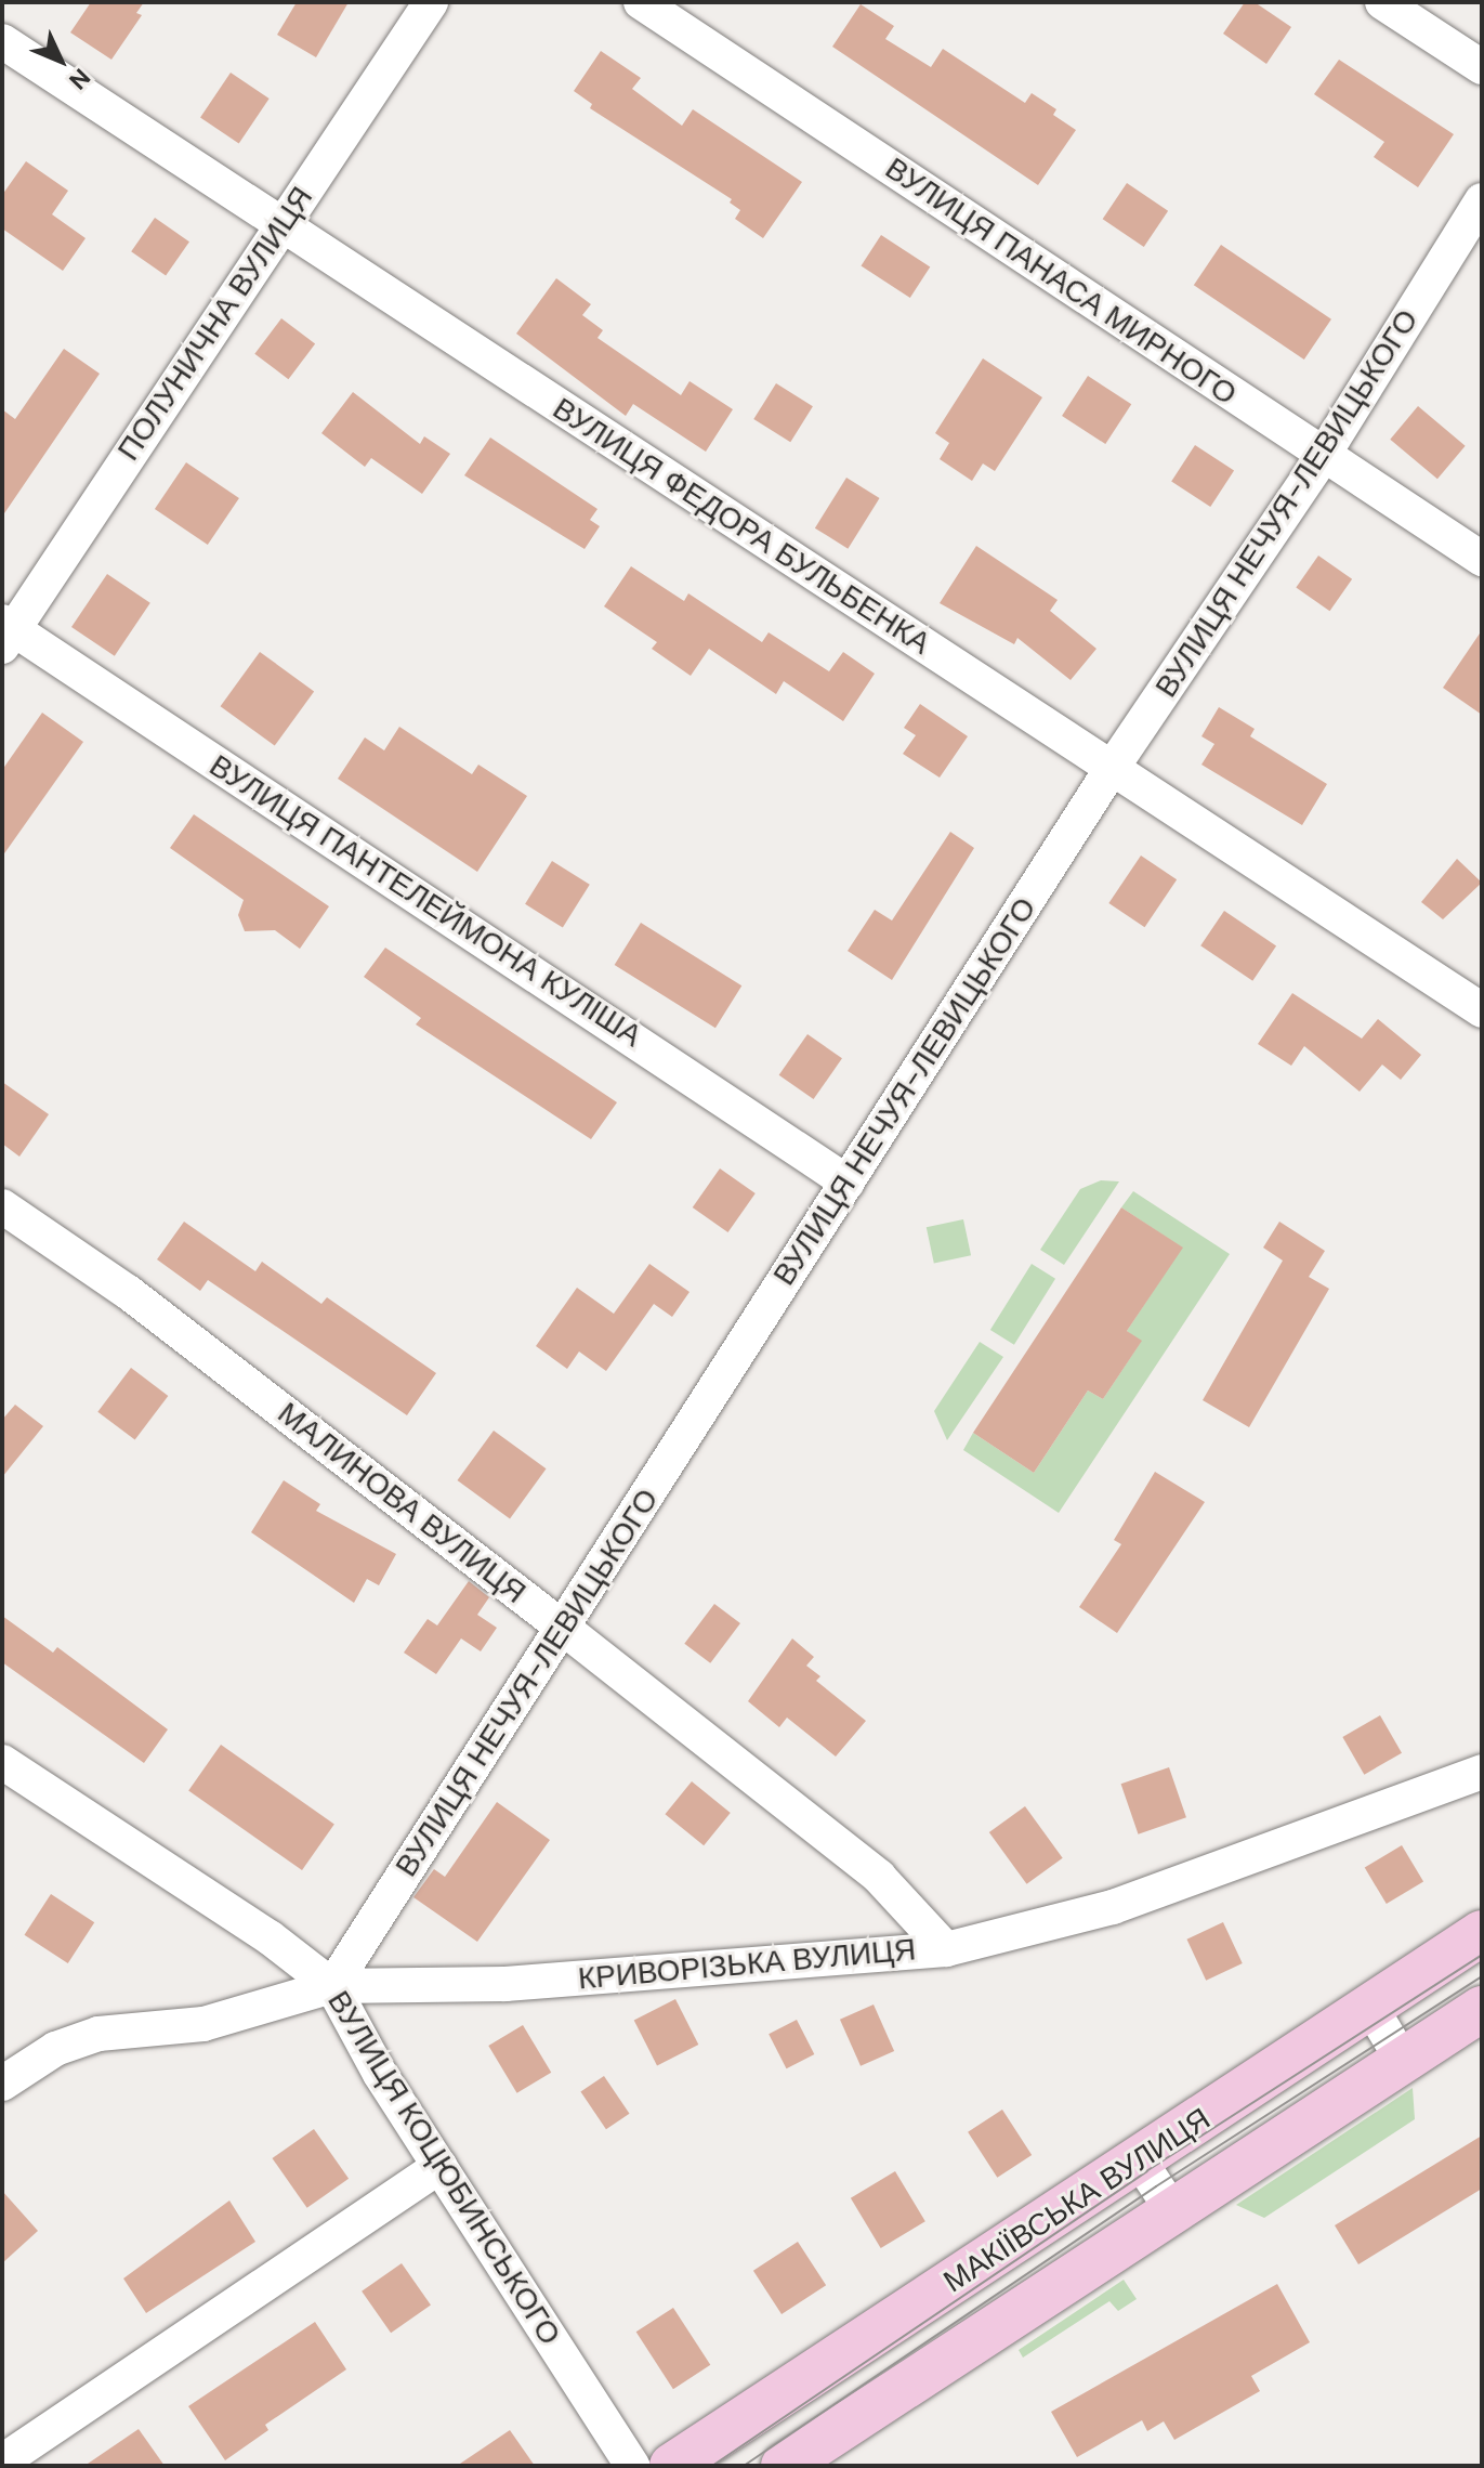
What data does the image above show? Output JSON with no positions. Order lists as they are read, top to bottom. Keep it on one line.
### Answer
{"streets":{"main road":["МАКІЇВСЬКА ВУЛИЦЯ"],"street":["ВУЛИЦЯ ПАНАСА МИРНОГО","ПОЛУНИЧНА ВУЛИЦЯ","ВУЛИЦЯ НЕЧУЯ-ЛЕВИЦЬКОГО","ВУЛИЦЯ ФЕДОРА БУЛЬБЕНКА","ВУЛИЦЯ ПАНТЕЛЕЙМОНА КУЛІША","МАЛИНОВА ВУЛИЦЯ","КРИВОРІЗЬКА ВУЛИЦЯ","ВУЛИЦЯ КОЦЮБИНСЬКОГО"]},"crossings":[["ВУЛИЦЯ ПАНАСА МИРНОГО","ВУЛИЦЯ НЕЧУЯ-ЛЕВИЦЬКОГО"],["ПОЛУНИЧНА ВУЛИЦЯ","ВУЛИЦЯ ФЕДОРА БУЛЬБЕНКА"],["ПОЛУНИЧНА ВУЛИЦЯ","ВУЛИЦЯ ПАНТЕЛЕЙМОНА КУЛІША"],["ВУЛИЦЯ НЕЧУЯ-ЛЕВИЦЬКОГО","ВУЛИЦЯ ФЕДОРА БУЛЬБЕНКА"],["ВУЛИЦЯ НЕЧУЯ-ЛЕВИЦЬКОГО","ВУЛИЦЯ ПАНТЕЛЕЙМОНА КУЛІША"],["ВУЛИЦЯ НЕЧУЯ-ЛЕВИЦЬКОГО","МАЛИНОВА ВУЛИЦЯ"],["ВУЛИЦЯ НЕЧУЯ-ЛЕВИЦЬКОГО","КРИВОРІЗЬКА ВУЛИЦЯ"],["ВУЛИЦЯ НЕЧУЯ-ЛЕВИЦЬКОГО","ВУЛИЦЯ КОЦЮБИНСЬКОГО"],["МАЛИНОВА ВУЛИЦЯ","КРИВОРІЗЬКА ВУЛИЦЯ"],["КРИВОРІЗЬКА ВУЛИЦЯ","ВУЛИЦЯ КОЦЮБИНСЬКОГО"]],"north":"bottom right"}
